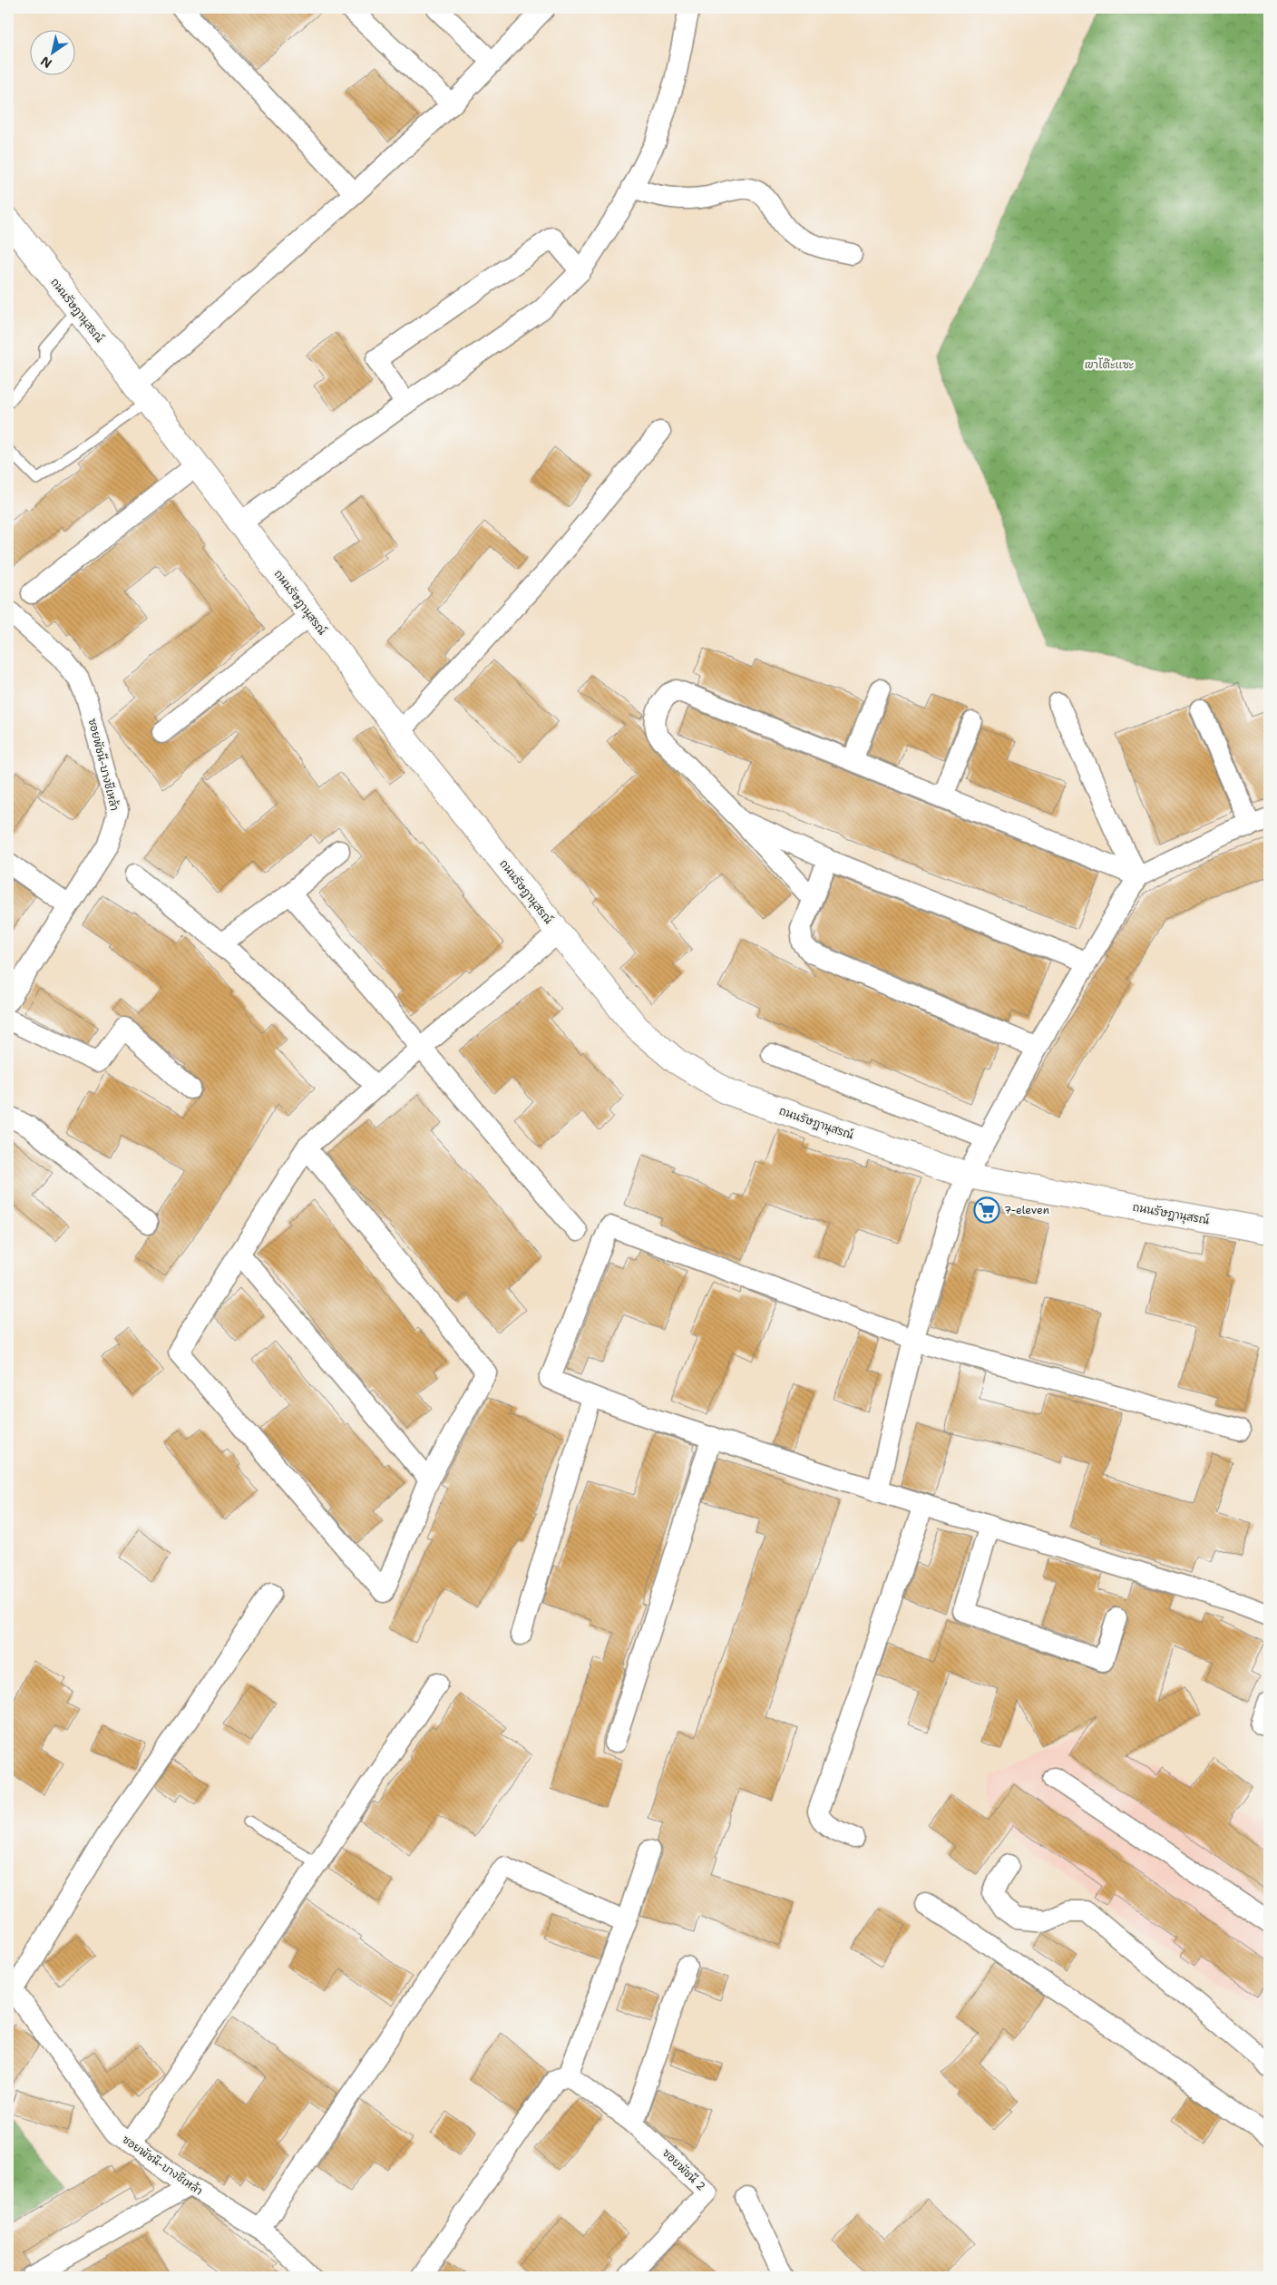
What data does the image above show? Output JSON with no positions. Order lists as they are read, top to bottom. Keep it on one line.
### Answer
{"streets":{"street":["ถนนรัษฎานุสรณ์","ซอยพัชนี-บางชีเหล้า","ซอยพัชนี 2"]},"parks":["เขาโต๊ะแซะ"],"places":{"supermarket":["7-eleven"]},"north":"bottom left"}
